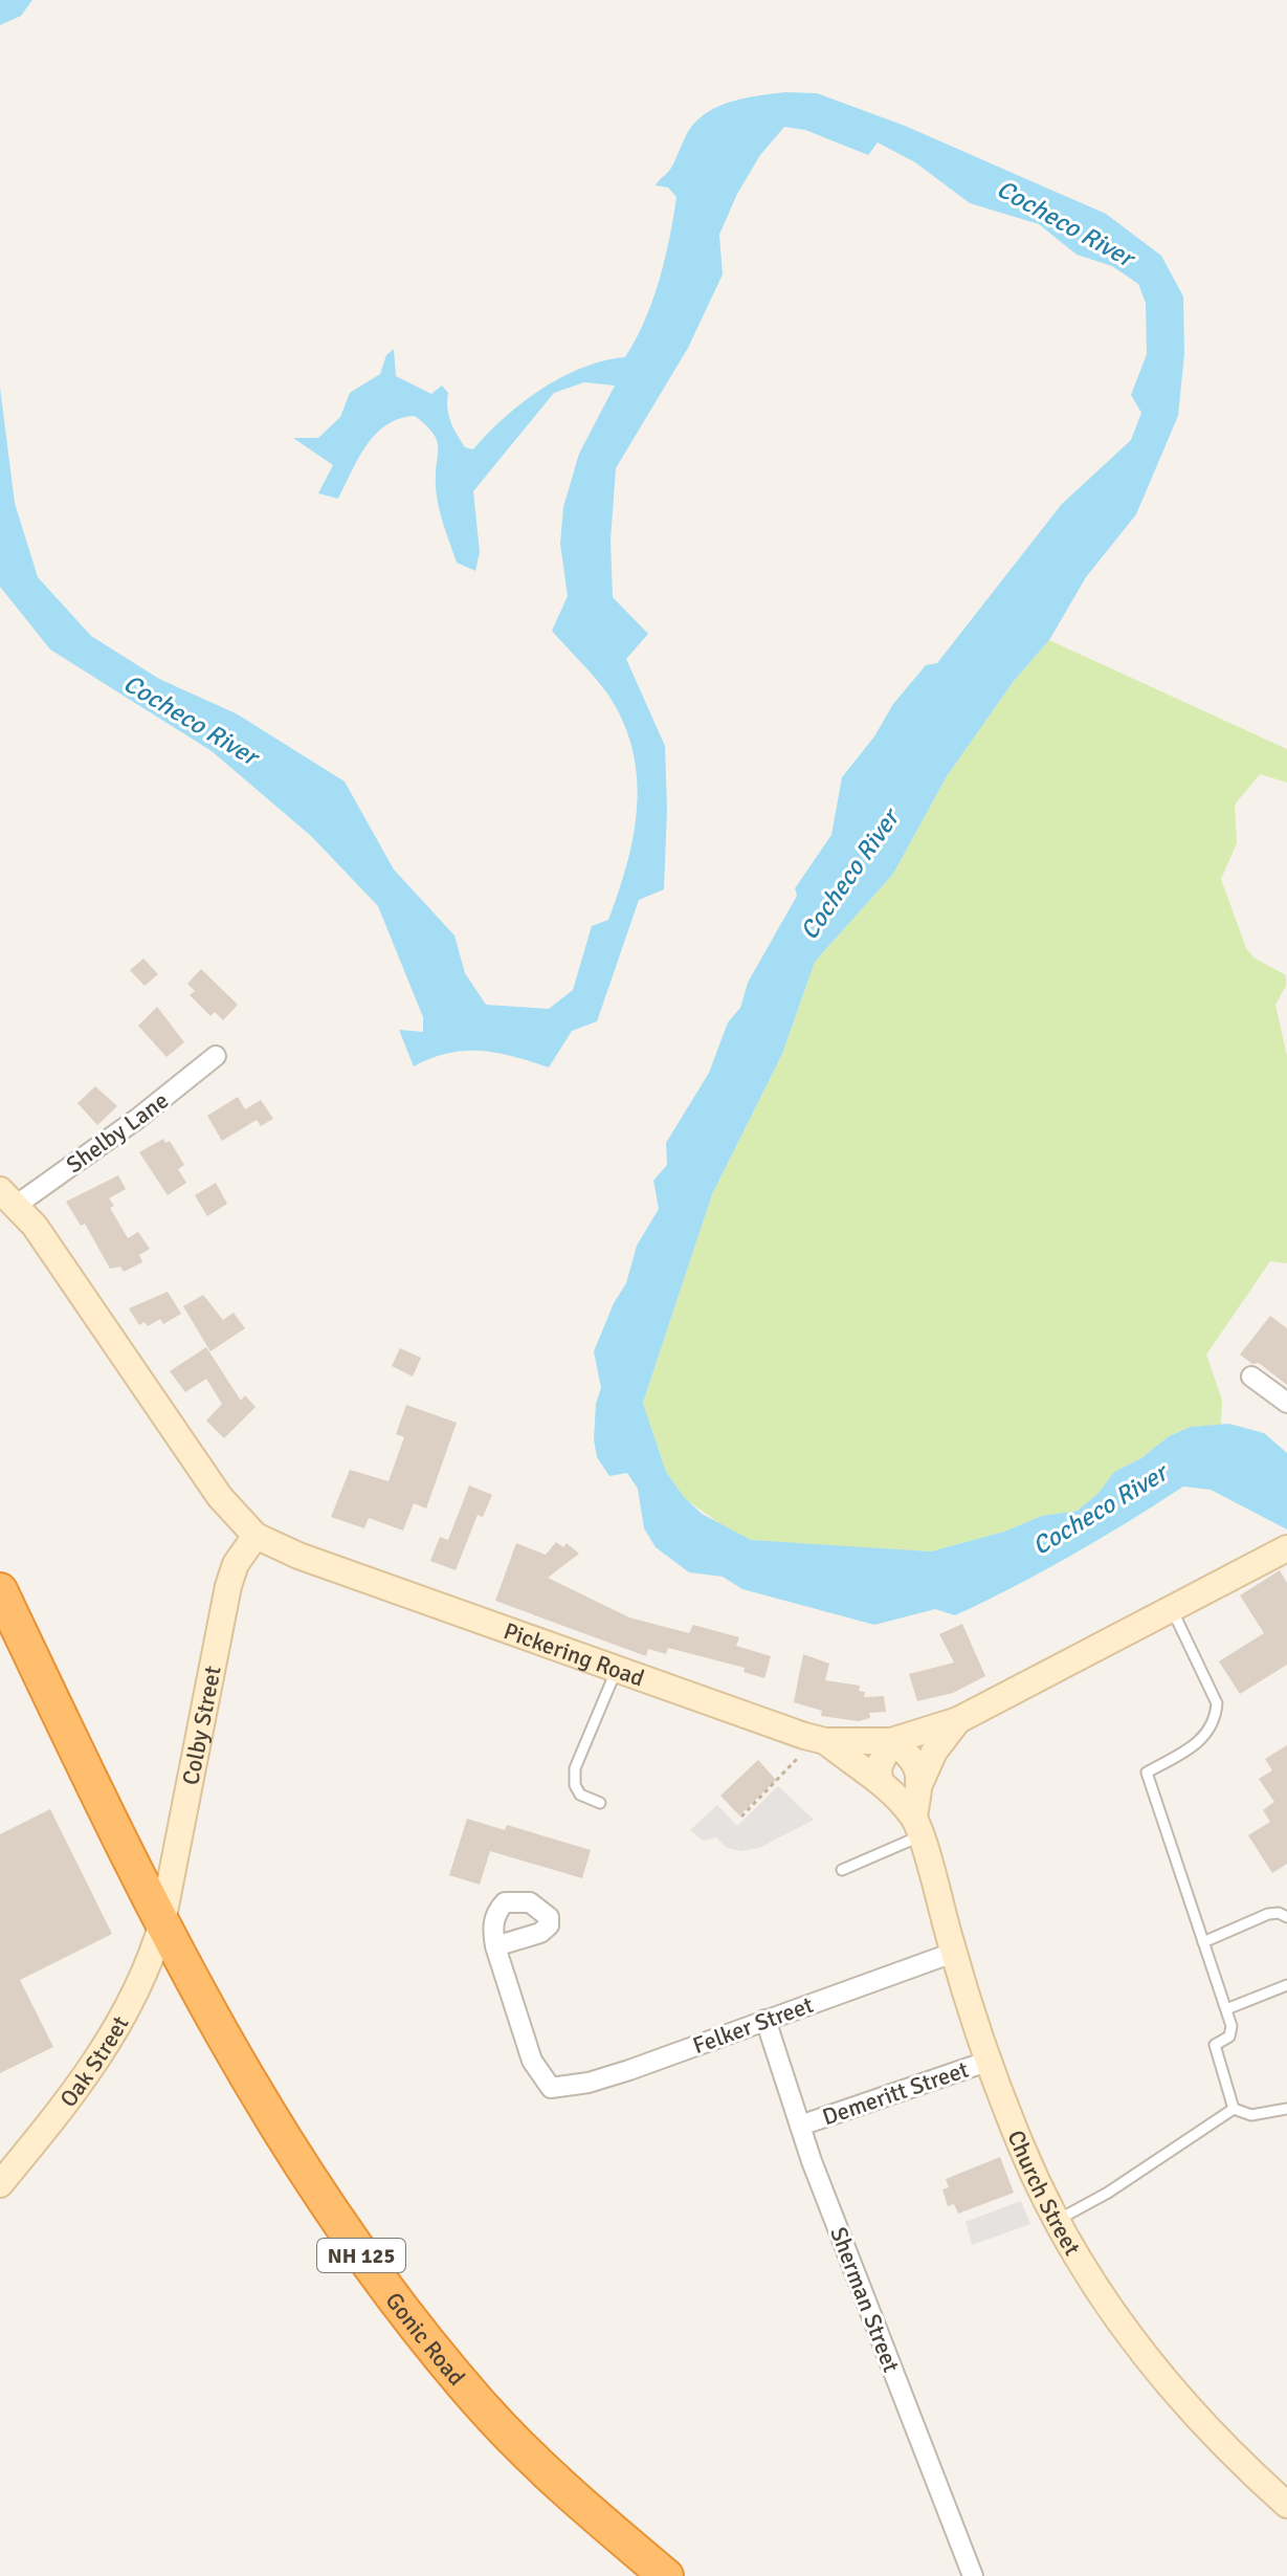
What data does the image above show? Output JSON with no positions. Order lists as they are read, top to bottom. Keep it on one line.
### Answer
{"streets":{"highway":["NH 125","Gonic Road"],"main road":["Pickering Road","Colby Street","Oak Street","Church Street"],"street":["Shelby Lane","Felker Street","Demeritt Street","Sherman Street"]},"crossings":[["Shelby Lane","Pickering Road"],["Pickering Road","Colby Street"],["Pickering Road","Church Street"],["Colby Street","Oak Street"],["Colby Street","NH 125"],["Colby Street","Gonic Road"],["Felker Street","Church Street"],["Felker Street","Sherman Street"],["Oak Street","NH 125"],["Oak Street","Gonic Road"],["Demeritt Street","Church Street"],["Demeritt Street","Sherman Street"],["NH 125","Gonic Road"]],"water":["Cocheco River"]}
